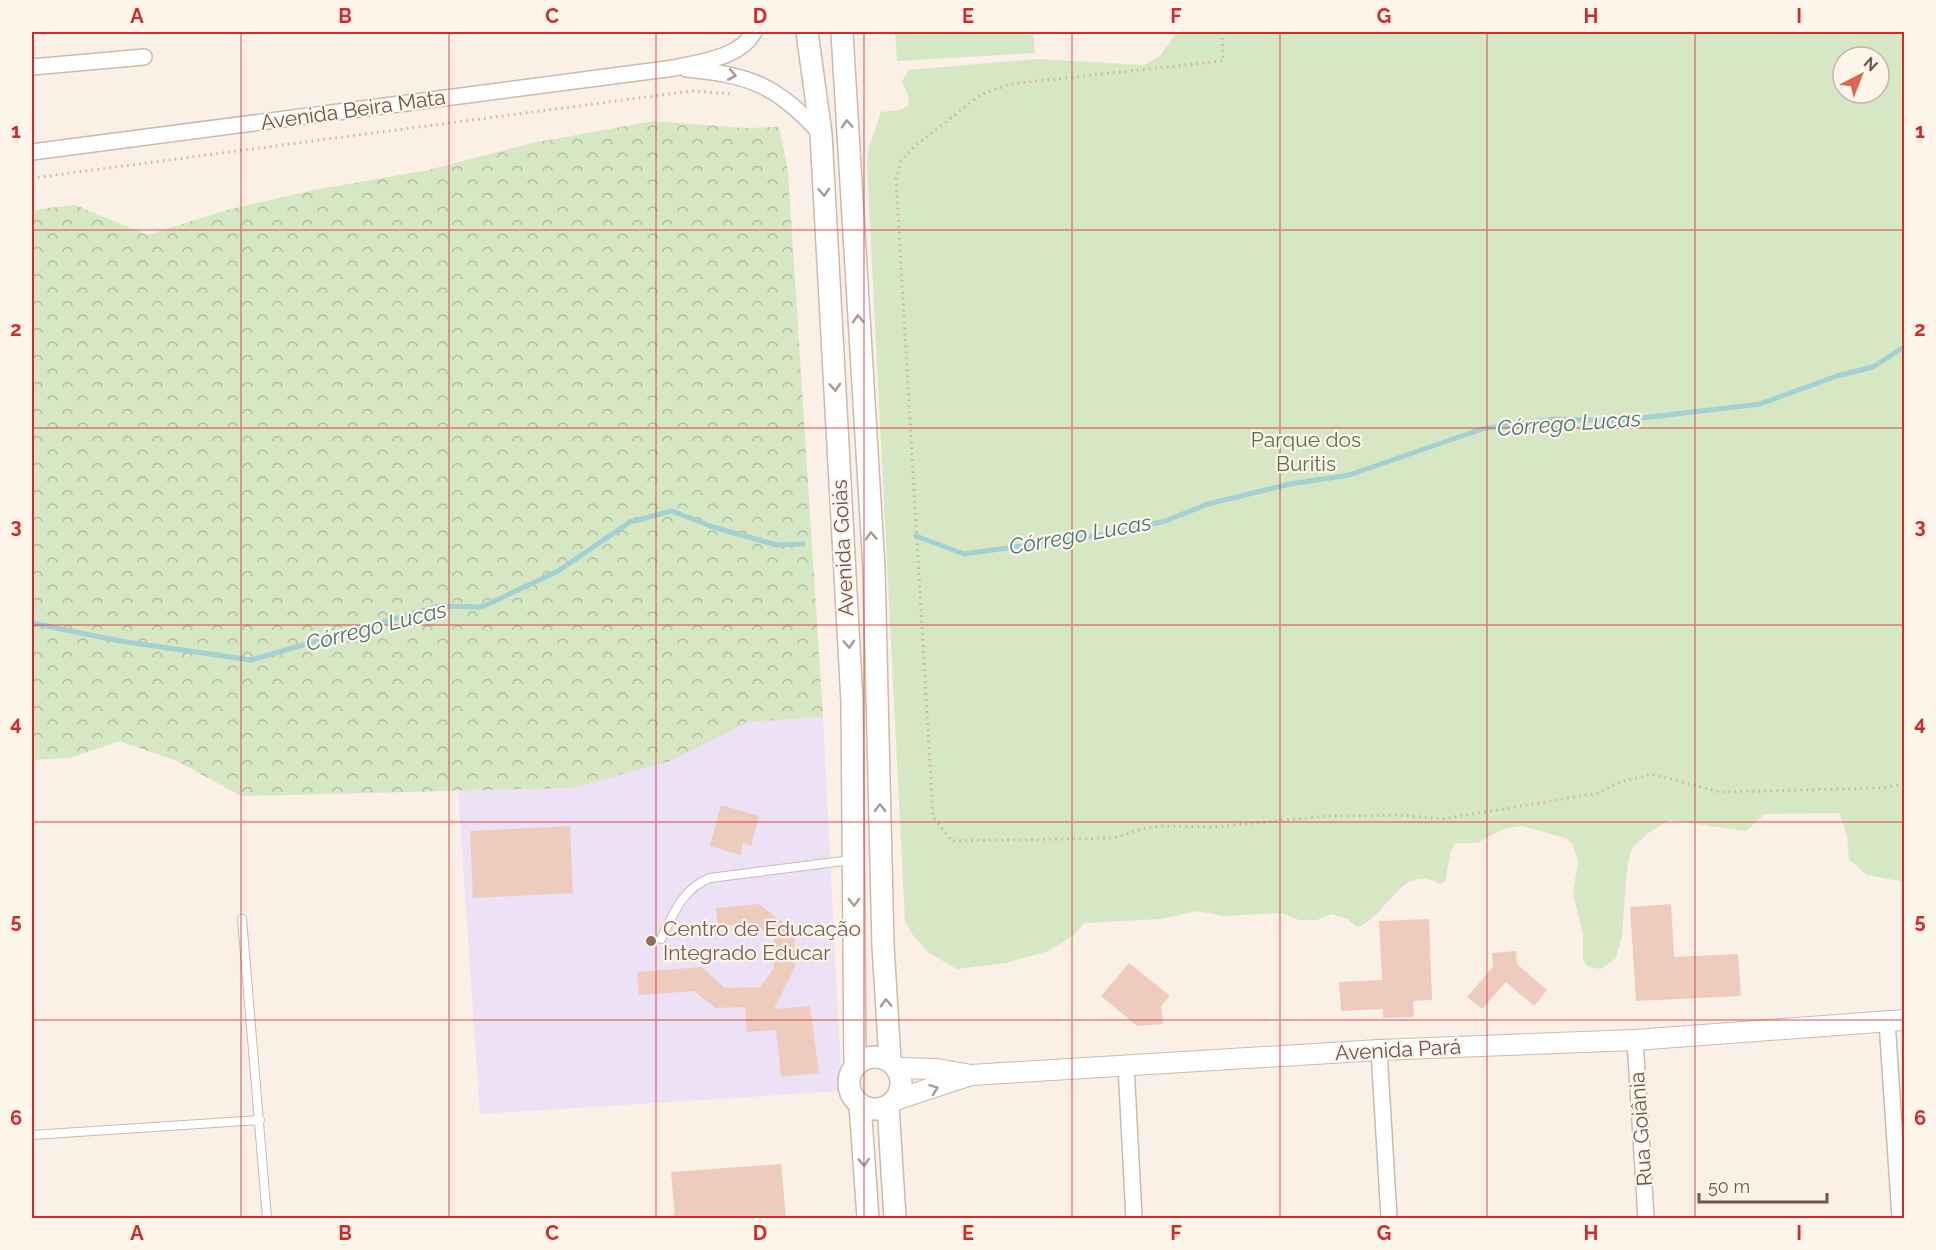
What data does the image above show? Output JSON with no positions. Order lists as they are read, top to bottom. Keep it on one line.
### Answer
{"streets":{"main road":["Avenida Goiás"],"street":["Avenida Beira Mata","Avenida Pará","Rua Goiânia"]},"crossings":[["Avenida Beira Mata","Avenida Goiás"],["Avenida Goiás","Avenida Pará"],["Avenida Pará","Rua Goiânia"]],"water":["Córrego Lucas"],"parks":["Parque dos Buritis"],"places":["Centro de Educação Integrado Educar"],"scale_bar":"50 m","north":"top right","grid":{"columns":["A","B","C","D","E","F","G","H","I"],"rows":["1","2","3","4","5","6"]}}
